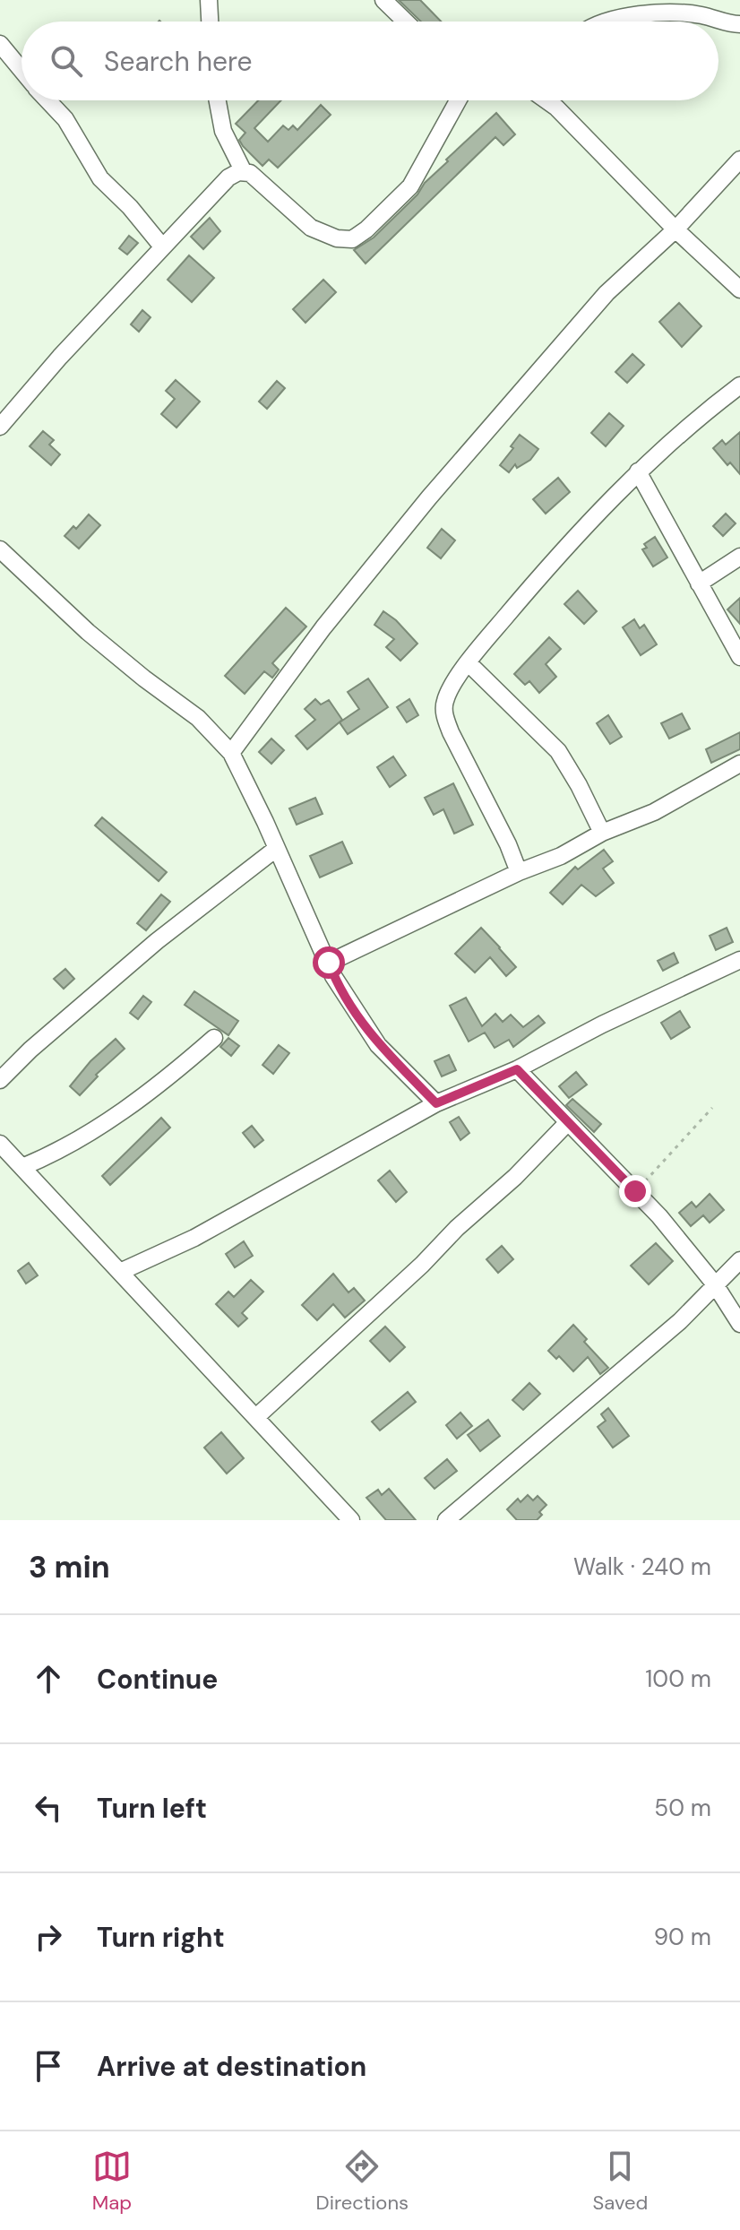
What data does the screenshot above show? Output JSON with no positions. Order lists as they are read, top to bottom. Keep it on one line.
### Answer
{"page":{"search":"Search here","heading":["3 min","Walk · 240 m"],"list":[["Continue","100 m"],["Turn left","50 m"],["Turn right","90 m"],"Arrive at destination"],"nav":["Map","Directions","Saved"]}}
